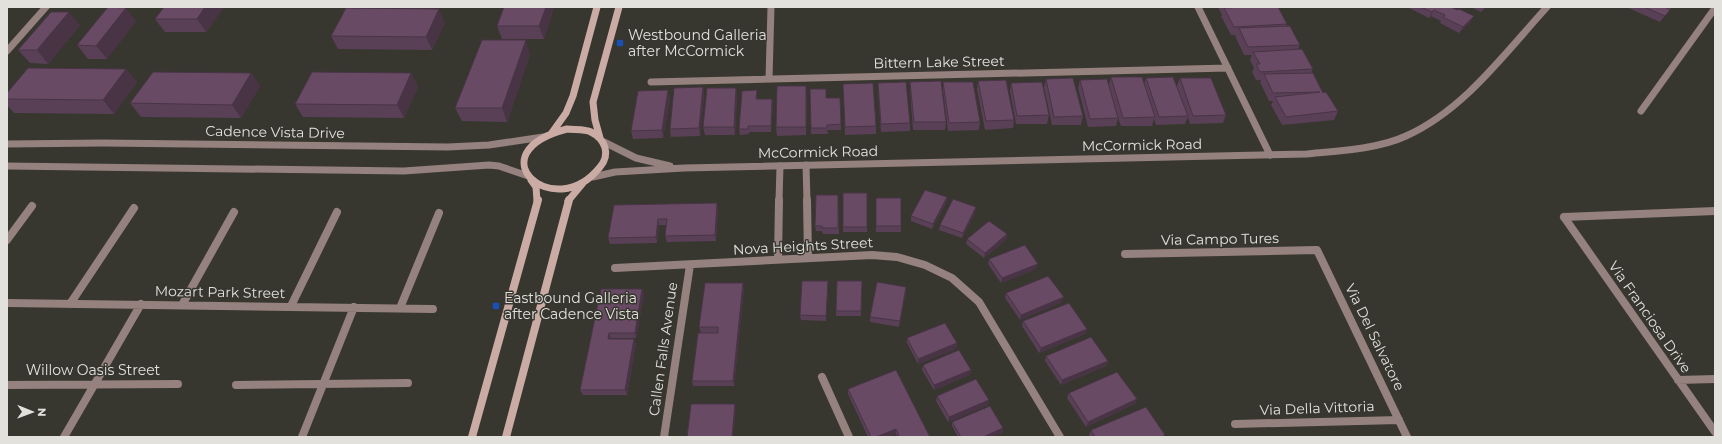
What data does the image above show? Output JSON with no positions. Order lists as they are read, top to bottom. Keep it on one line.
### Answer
{"streets":{"street":["Bittern Lake Street","Cadence Vista Drive","McCormick Road","Via Campo Tures","Nova Heights Street","Mozart Park Street","Via Franciosa Drive","Via Del Salvatore","Callen Falls Avenue","Willow Oasis Street","Via Della Vittoria"]},"crossings":[["Cadence Vista Drive","McCormick Road"],["Via Campo Tures","Via Del Salvatore"],["Nova Heights Street","Callen Falls Avenue"],["Via Del Salvatore","Via Della Vittoria"]],"places":{"transit":["Westbound Galleria after McCormick","Eastbound Galleria after Cadence Vista"]},"north":"right"}
